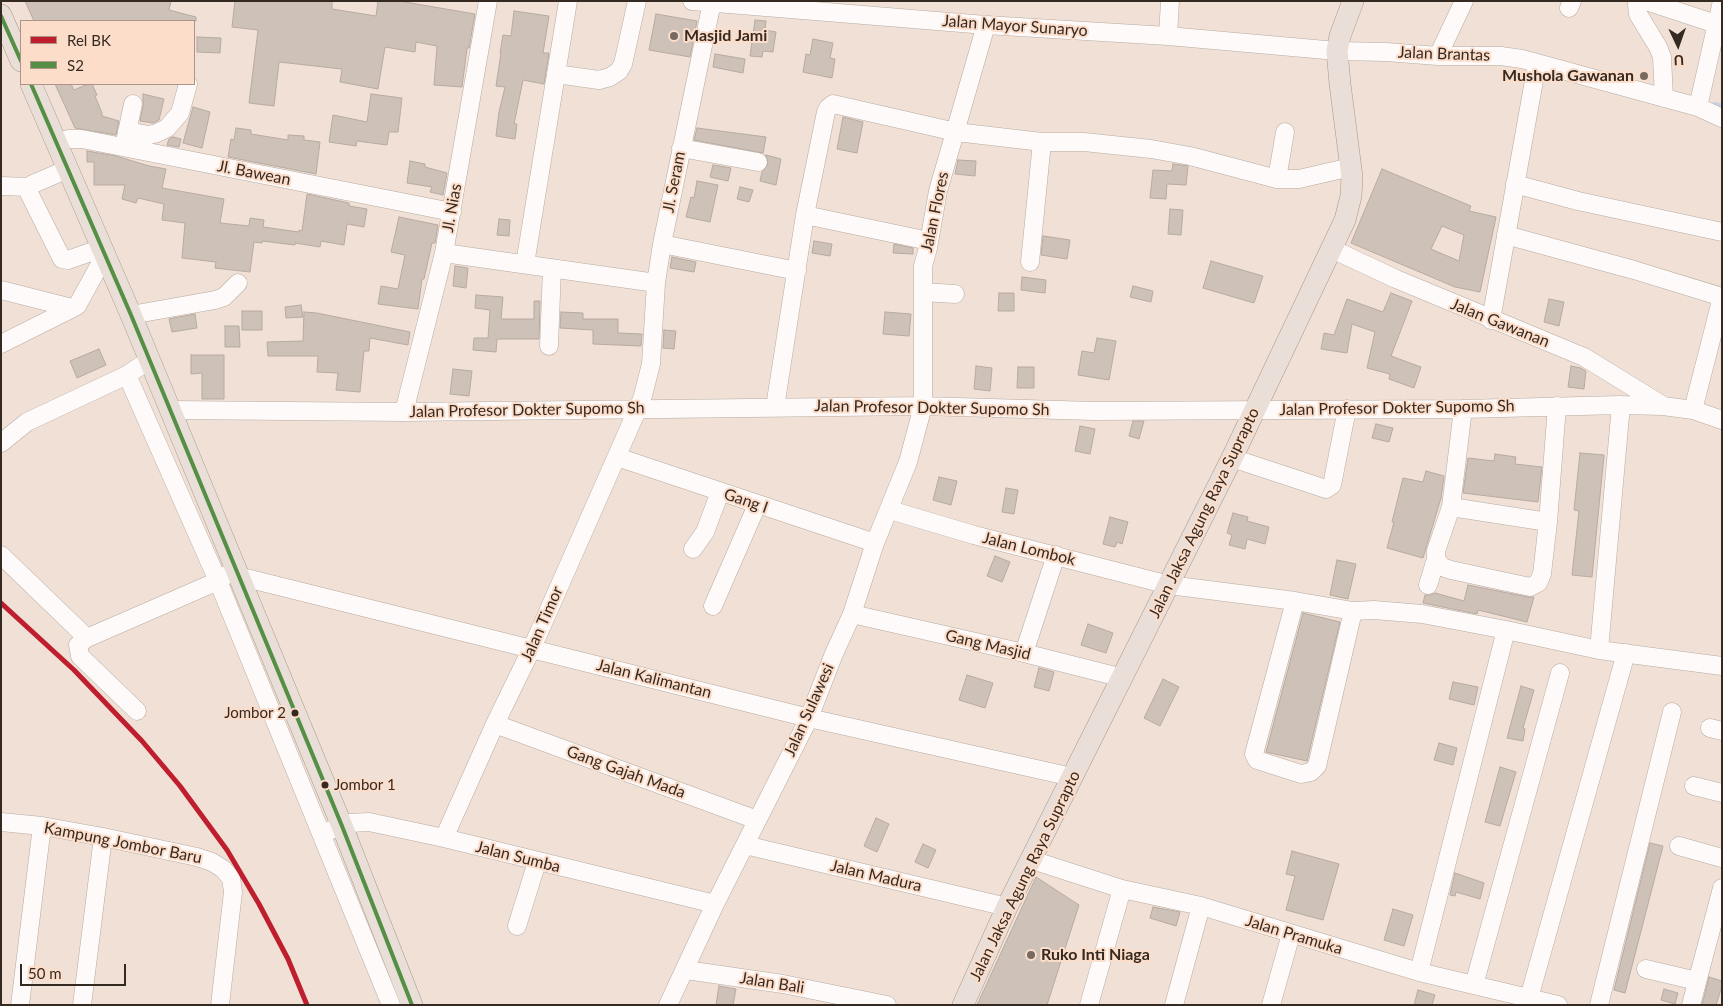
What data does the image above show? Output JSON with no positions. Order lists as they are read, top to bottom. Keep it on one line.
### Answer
{"streets":{"main road":["Jalan Jaksa Agung Raya Suprapto"],"street":["Jalan Mayor Sunaryo","Jalan Brantas","Jl. Bawean","Jl. Seram","Jl. Nias","Jalan Flores","Jalan Gawanan","Jalan Profesor Dokter Supomo Sh","Gang I","Jalan Lombok","Jalan Timor","Gang Masjid","Jalan Kalimantan","Jalan Sulawesi","Gang Gajah Mada","Kampung Jombor Baru","Jalan Sumba","Jalan Madura","Jalan Pramuka","Jalan Bali"]},"crossings":[["Jalan Mayor Sunaryo","Jalan Brantas"],["Jalan Mayor Sunaryo","Jl. Seram"],["Jalan Mayor Sunaryo","Jalan Flores"],["Jalan Mayor Sunaryo","Jalan Jaksa Agung Raya Suprapto"],["Jalan Brantas","Jalan Jaksa Agung Raya Suprapto"],["Jl. Bawean","Jl. Nias"],["Jl. Seram","Jalan Profesor Dokter Supomo Sh"],["Jl. Seram","Jalan Timor"],["Jl. Nias","Jalan Profesor Dokter Supomo Sh"],["Jalan Flores","Jalan Profesor Dokter Supomo Sh"],["Jalan Flores","Jalan Sulawesi"],["Jalan Gawanan","Jalan Profesor Dokter Supomo Sh"],["Jalan Gawanan","Jalan Jaksa Agung Raya Suprapto"],["Jalan Profesor Dokter Supomo Sh","Jalan Jaksa Agung Raya Suprapto"],["Jalan Profesor Dokter Supomo Sh","Jalan Timor"],["Jalan Profesor Dokter Supomo Sh","Jalan Sulawesi"],["Gang I","Jalan Timor"],["Gang I","Jalan Sulawesi"],["Jalan Jaksa Agung Raya Suprapto","Jalan Lombok"],["Jalan Jaksa Agung Raya Suprapto","Gang Masjid"],["Jalan Jaksa Agung Raya Suprapto","Jalan Kalimantan"],["Jalan Jaksa Agung Raya Suprapto","Jalan Madura"],["Jalan Jaksa Agung Raya Suprapto","Jalan Pramuka"],["Jalan Lombok","Jalan Sulawesi"],["Jalan Timor","Jalan Kalimantan"],["Jalan Timor","Gang Gajah Mada"],["Jalan Timor","Jalan Sumba"],["Gang Masjid","Jalan Sulawesi"],["Jalan Kalimantan","Jalan Sulawesi"],["Jalan Sulawesi","Gang Gajah Mada"],["Jalan Sulawesi","Jalan Sumba"],["Jalan Sulawesi","Jalan Madura"],["Jalan Sulawesi","Jalan Bali"]],"places":["Masjid Jami","Mushola Gawanan","Jombor 2","Jombor 1","Ruko Inti Niaga"],"lines":["transit line S2","rail line BK"],"legend":["Rel BK","S2"],"scale_bar":"50 m","north":"bottom"}
